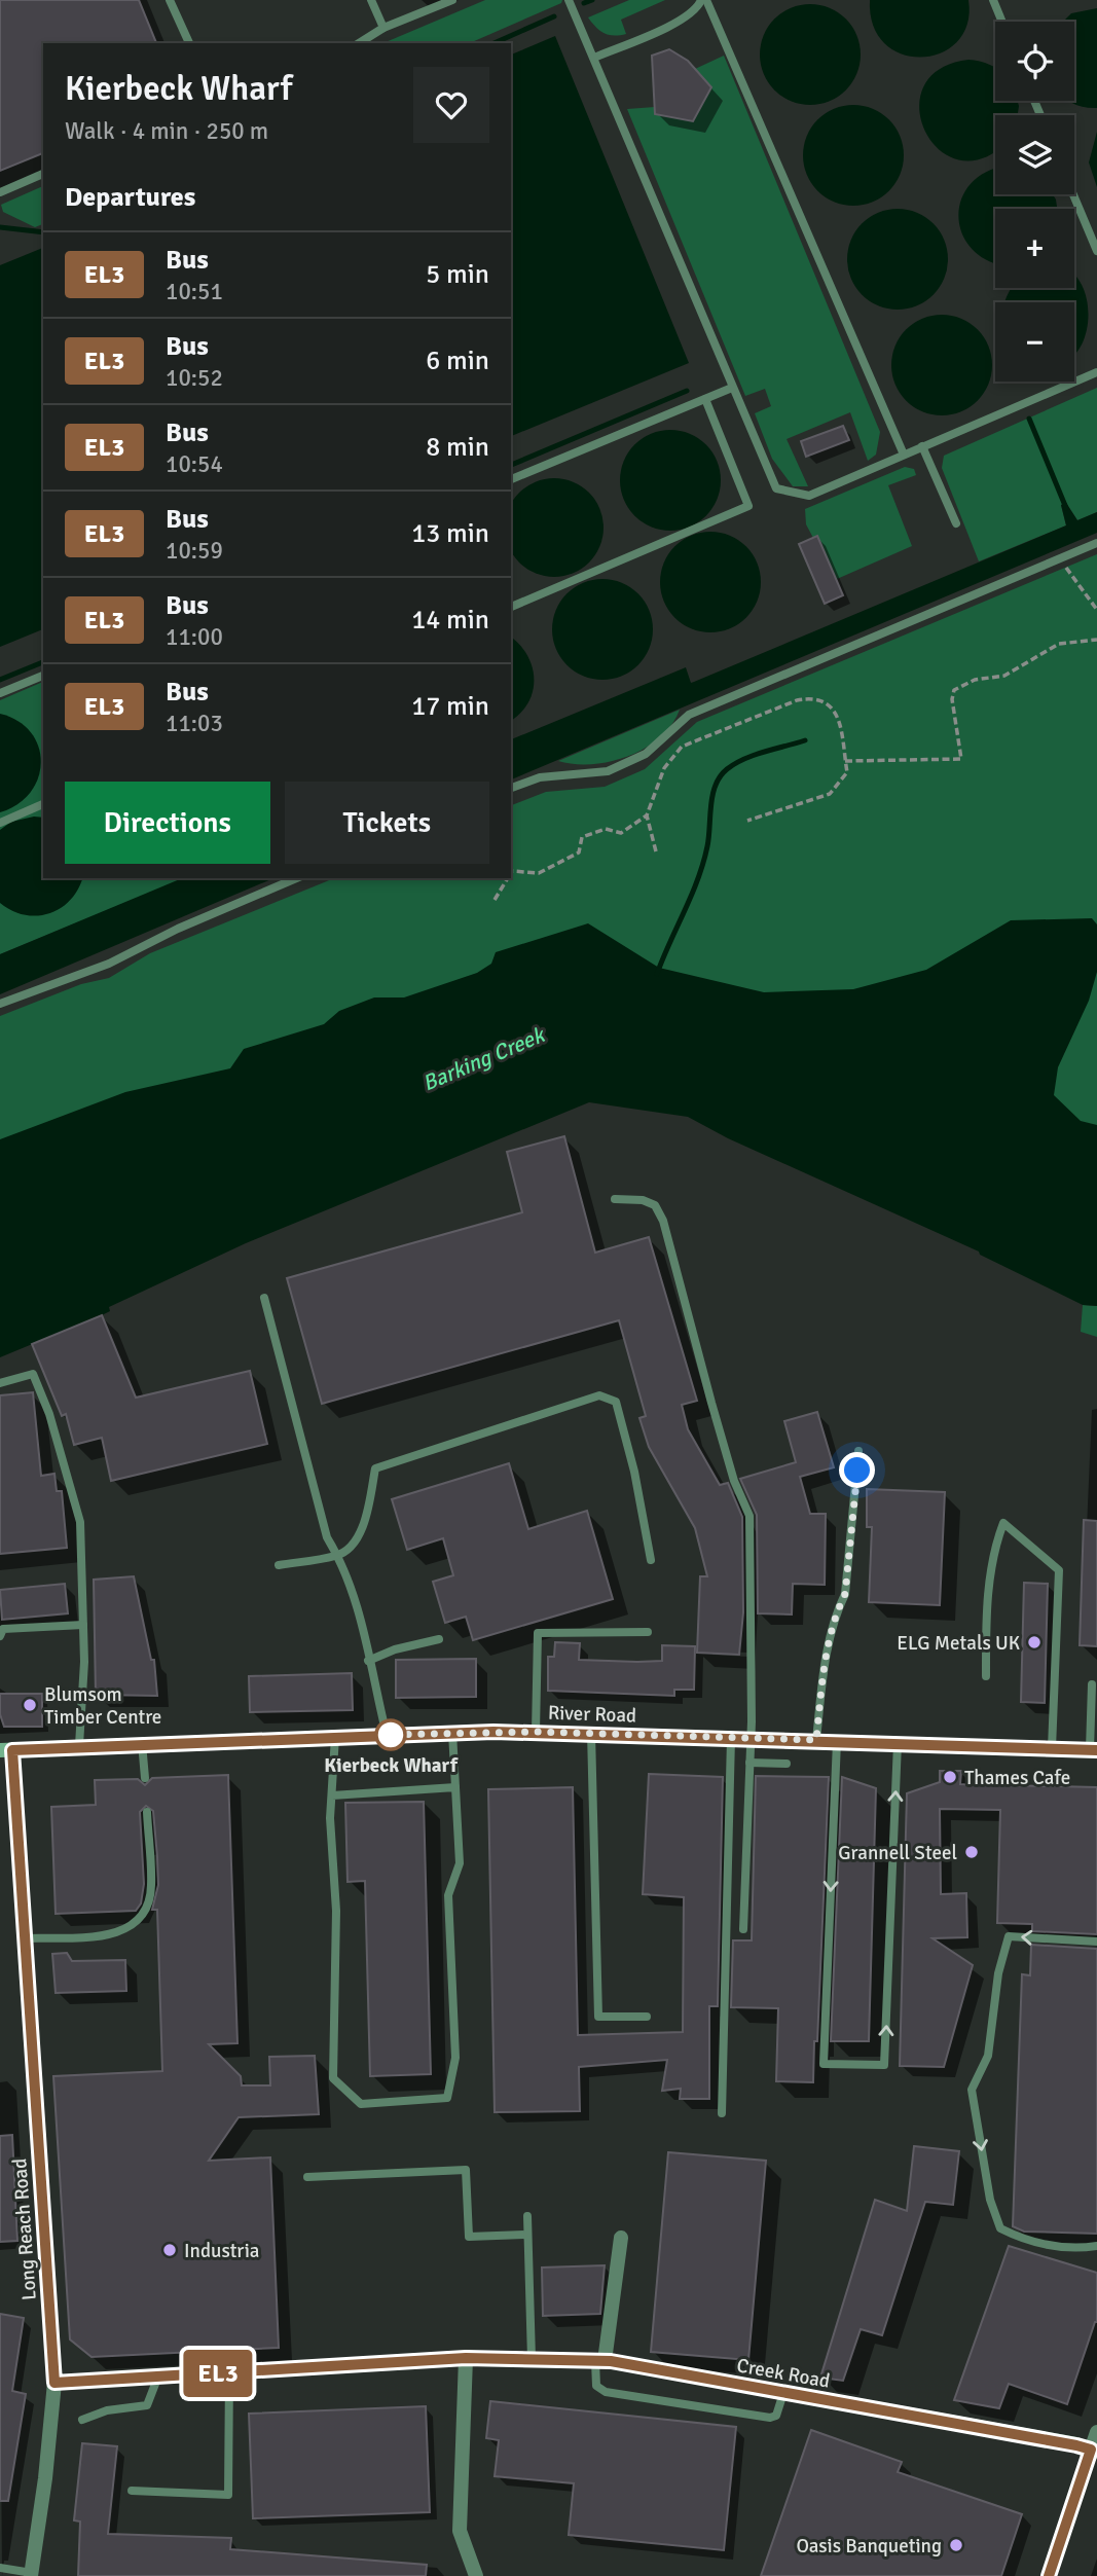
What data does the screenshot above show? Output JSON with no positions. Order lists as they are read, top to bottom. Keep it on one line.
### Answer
{"streets":{"street":["River Road","Long Reach Road","Creek Road"]},"crossings":[["River Road","Long Reach Road"],["Long Reach Road","Creek Road"]],"water":["Barking Creek"],"places":["ELG Metals UK","Blumsom Timber Centre","Kierbeck Wharf","Thames Cafe","Grannell Steel","Industria","Oasis Banqueting"],"lines":["bus line EL3"],"page":{"on_map":"EL3","map_buttons":["+","−"],"heading":[["Kierbeck Wharf","Walk · 4 min · 250 m"],"Departures"],"list":[{"mark":"EL3","name":"Bus","note":"10:51","value":"5 min"},{"mark":"EL3","name":"Bus","note":"10:52","value":"6 min"},{"mark":"EL3","name":"Bus","note":"10:54","value":"8 min"},{"mark":"EL3","name":"Bus","note":"10:59","value":"13 min"},{"mark":"EL3","name":"Bus","note":"11:00","value":"14 min"},{"mark":"EL3","name":"Bus","note":"11:03","value":"17 min"}],"buttons":["Directions","Tickets"]}}
